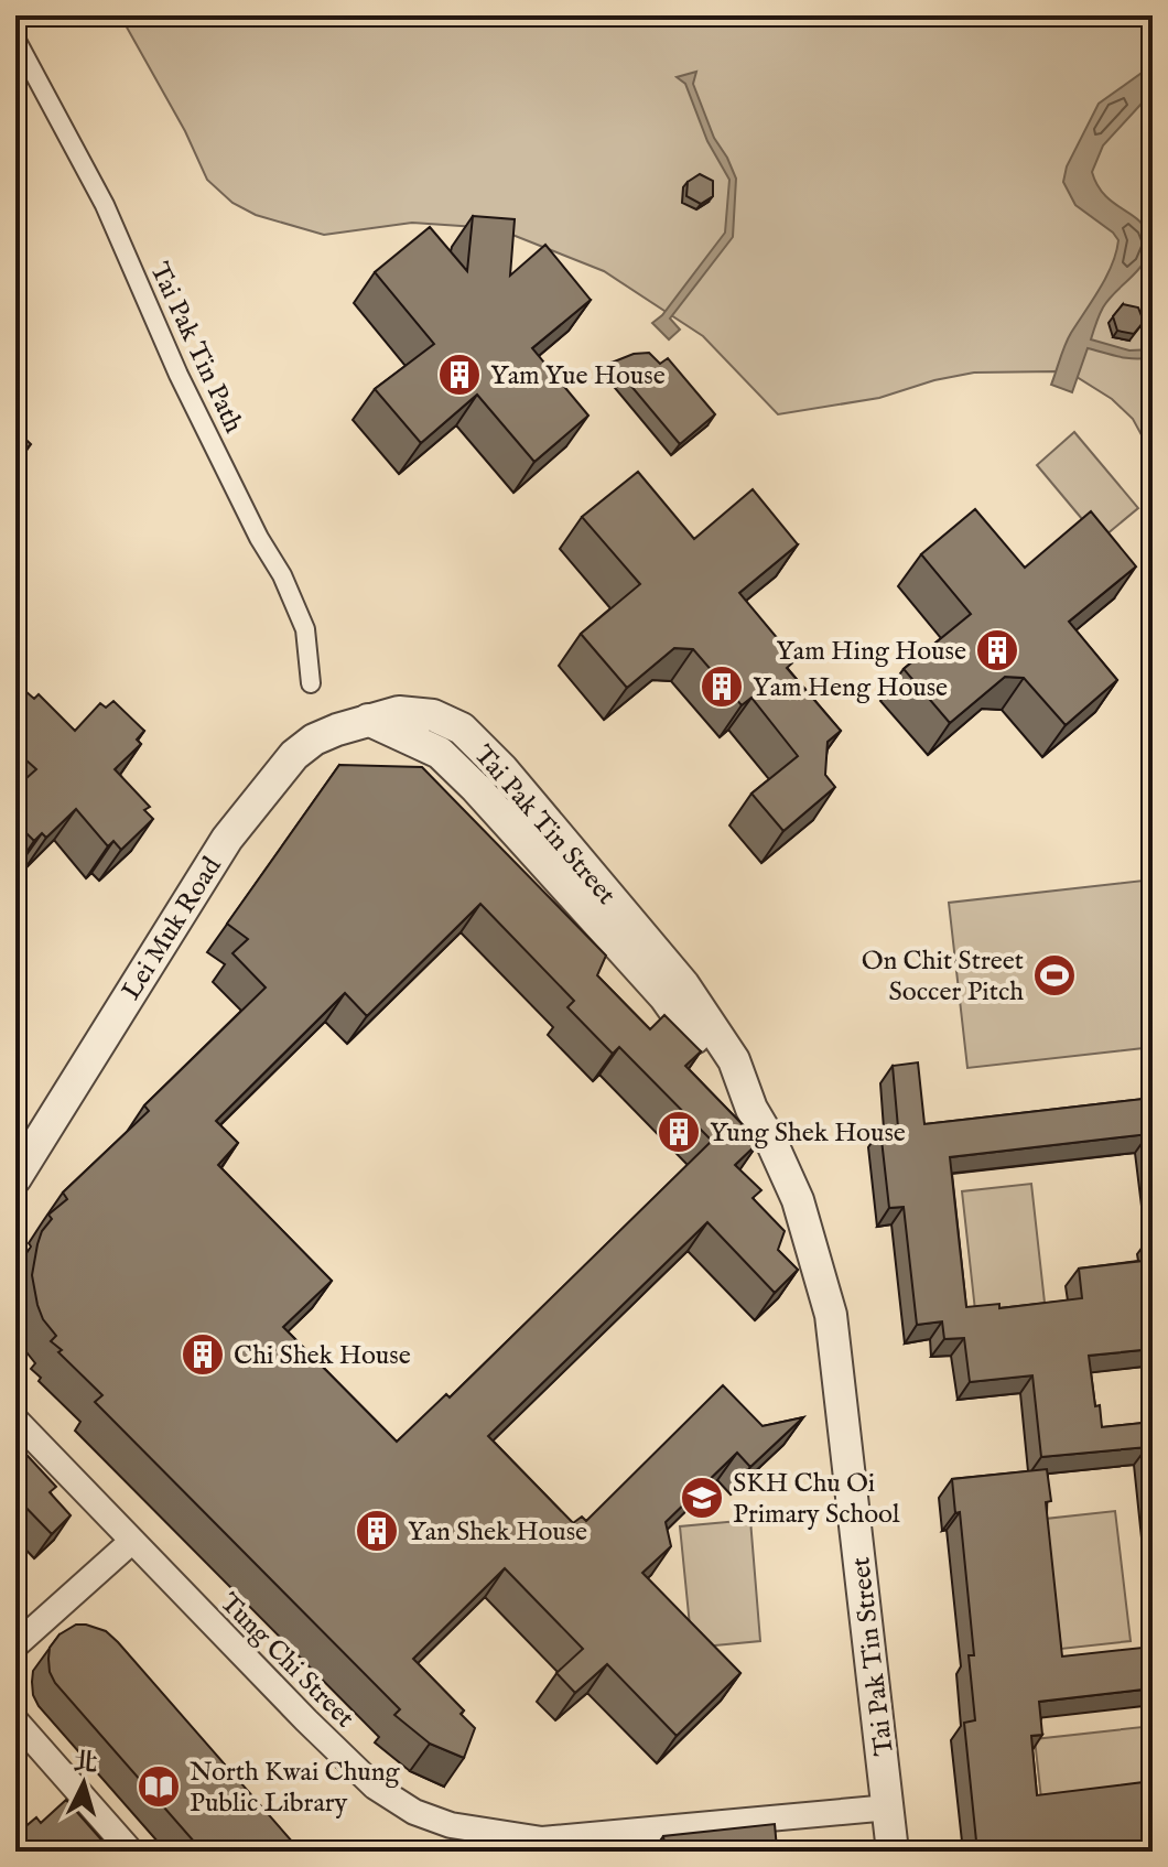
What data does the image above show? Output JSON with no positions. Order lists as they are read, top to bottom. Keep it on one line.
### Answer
{"streets":{"street":["Tai Pak Tin Path","Tai Pak Tin Street","Lei Muk Road","Tung Chi Street"]},"crossings":[["Tai Pak Tin Street","Lei Muk Road"],["Tai Pak Tin Street","Tung Chi Street"]],"places":{"building":["Yam Yue House","Yam Hing House","Yam Heng House","Yung Shek House","Chi Shek House","Yan Shek House"],"sports":["On Chit Street Soccer Pitch"],"school or university":["SKH Chu Oi Primary School"],"library":["North Kwai Chung Public Library"]},"north":"top"}
